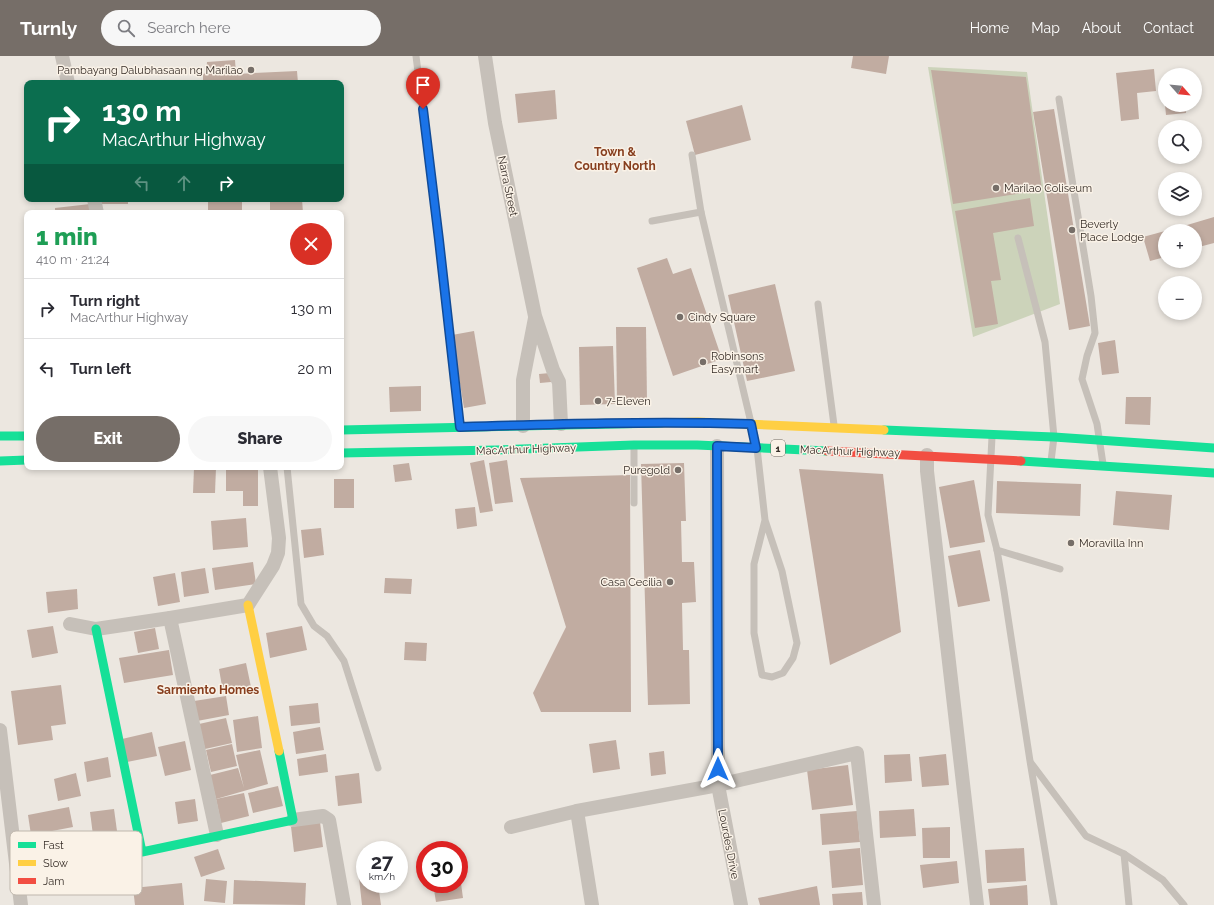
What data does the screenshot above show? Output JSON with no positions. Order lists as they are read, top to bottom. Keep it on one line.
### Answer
{"streets":{"main road":["1","MacArthur Highway"],"street":["Narra Street","Lourdes Drive"]},"crossings":[["Narra Street","MacArthur Highway"],["MacArthur Highway","Lourdes Drive"]],"districts":["Town & Country North","Sarmiento Homes"],"places":["Pambayang Dalubhasaan ng Marilao","Marilao Coliseum","Beverly Place Lodge","Cindy Square","Robinsons Easymart","7-Eleven","Puregold","Moravilla Inn","Casa Cecilia"],"legend":["Fast","Slow","Jam"],"north":"bottom right","page":{"header":"Turnly","search":"Search here","nav":["Home","Map","About","Contact"],"map_buttons":["+","−"],"turn":["130 m","MacArthur Highway"],"heading":["1 min","410 m · 21:24"],"list":[{"name":"Turn right","note":"MacArthur Highway","value":"130 m"},{"name":"Turn left","value":"20 m"}],"buttons":["Exit","Share"],"speed":"27 km/h","limit":"30"}}
